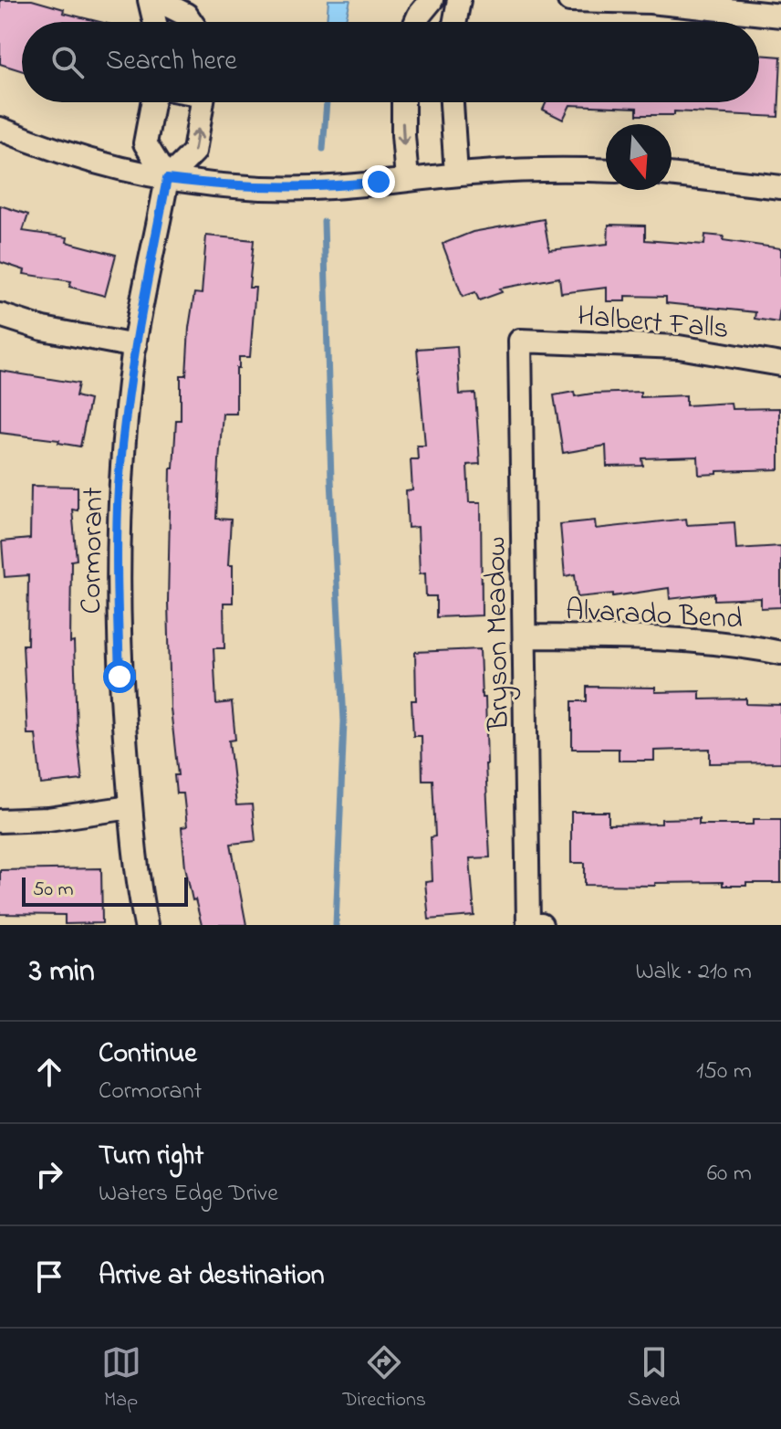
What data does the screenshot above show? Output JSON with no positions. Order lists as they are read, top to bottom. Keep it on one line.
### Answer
{"streets":{"street":["Halbert Falls","Cormorant","Alvarado Bend","Bryson Meadow"]},"crossings":[["Halbert Falls","Bryson Meadow"],["Alvarado Bend","Bryson Meadow"]],"scale_bar":"50 m","north":"bottom","page":{"search":"Search here","scale":"50 m","heading":["3 min","Walk · 210 m"],"list":[["Continue","Cormorant","150 m"],["Turn right","Waters Edge Drive","60 m"],"Arrive at destination"],"nav":["Map","Directions","Saved"]}}
